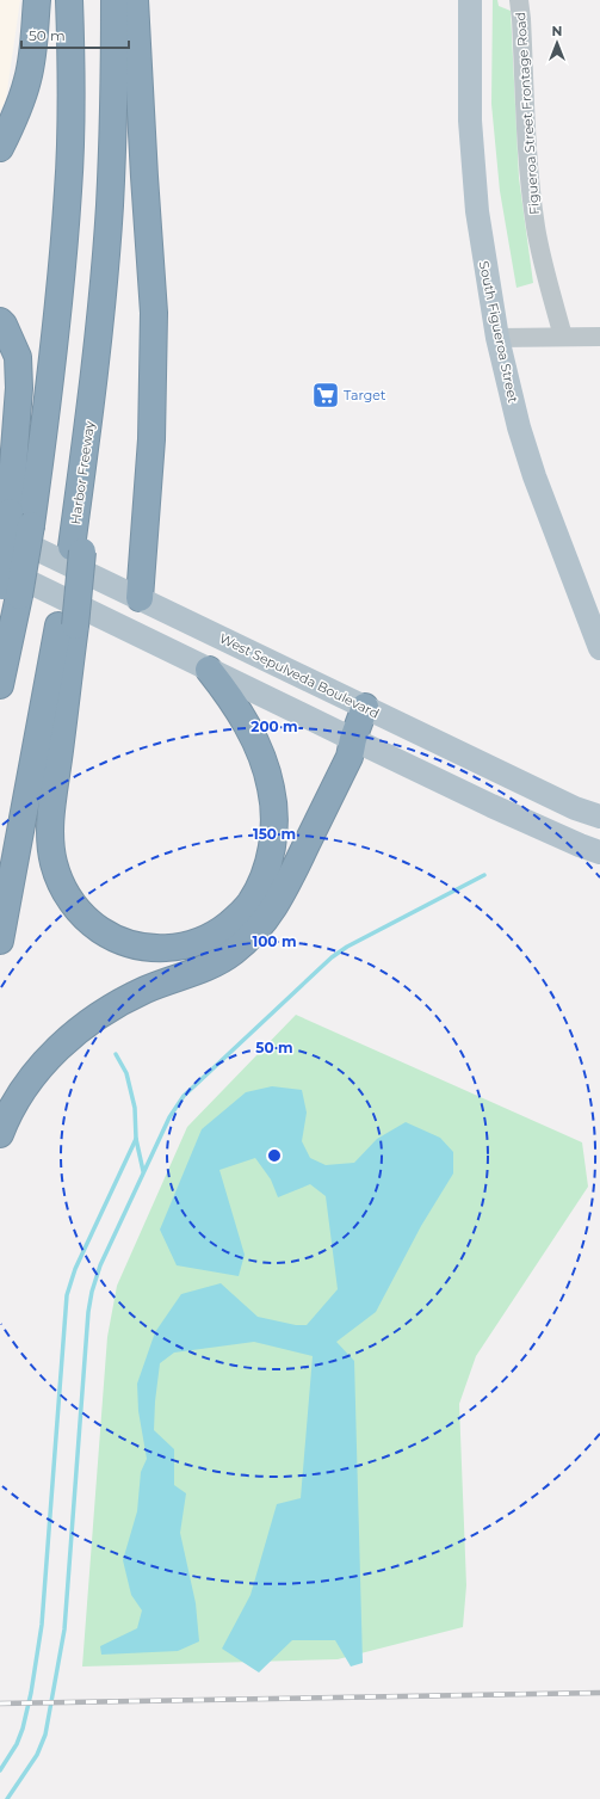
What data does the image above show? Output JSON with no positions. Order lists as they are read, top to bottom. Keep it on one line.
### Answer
{"streets":{"highway":["Harbor Freeway"],"main road":["South Figueroa Street","West Sepulveda Boulevard"],"street":["Figueroa Street Frontage Road"]},"places":{"supermarket":["Target"]},"scale_bar":"50 m","north":"top","rings":["200 m","150 m","100 m","50 m"]}
